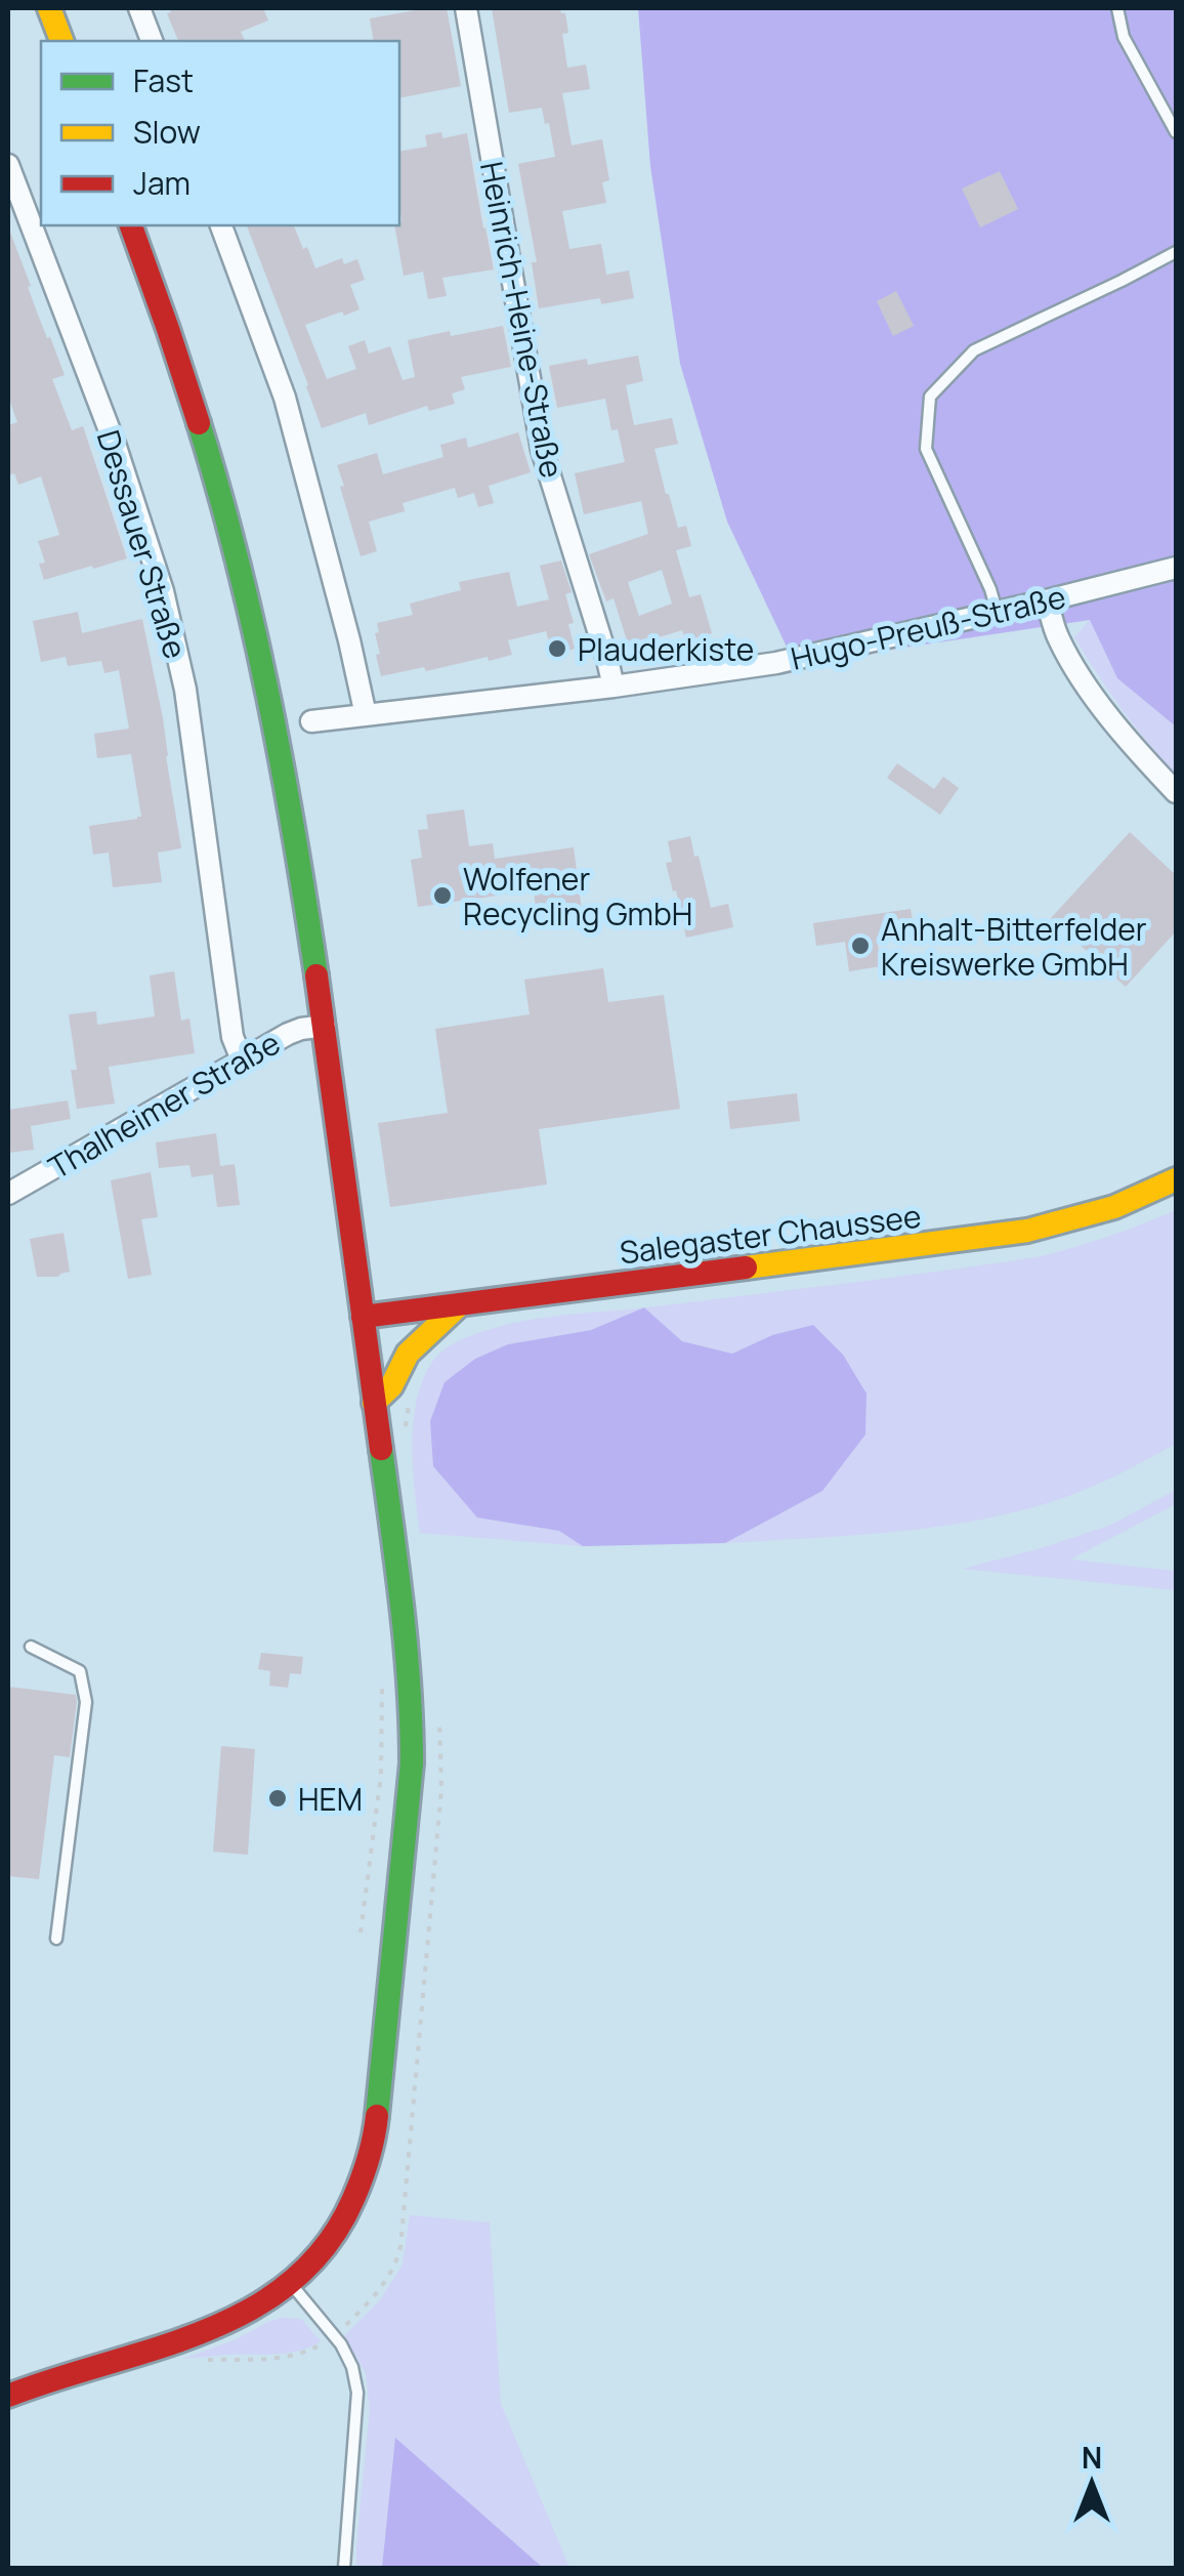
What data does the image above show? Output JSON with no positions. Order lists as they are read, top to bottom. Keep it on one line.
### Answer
{"streets":{"main road":["Salegaster Chaussee"],"street":["Heinrich-Heine-Straße","Dessauer Straße","Hugo-Preuß-Straße","Thalheimer Straße"]},"crossings":[["Heinrich-Heine-Straße","Hugo-Preuß-Straße"],["Dessauer Straße","Thalheimer Straße"]],"places":["Plauderkiste","Wolfener Recycling GmbH","Anhalt-Bitterfelder Kreiswerke GmbH","HEM"],"legend":["Fast","Slow","Jam"],"north":"top"}
